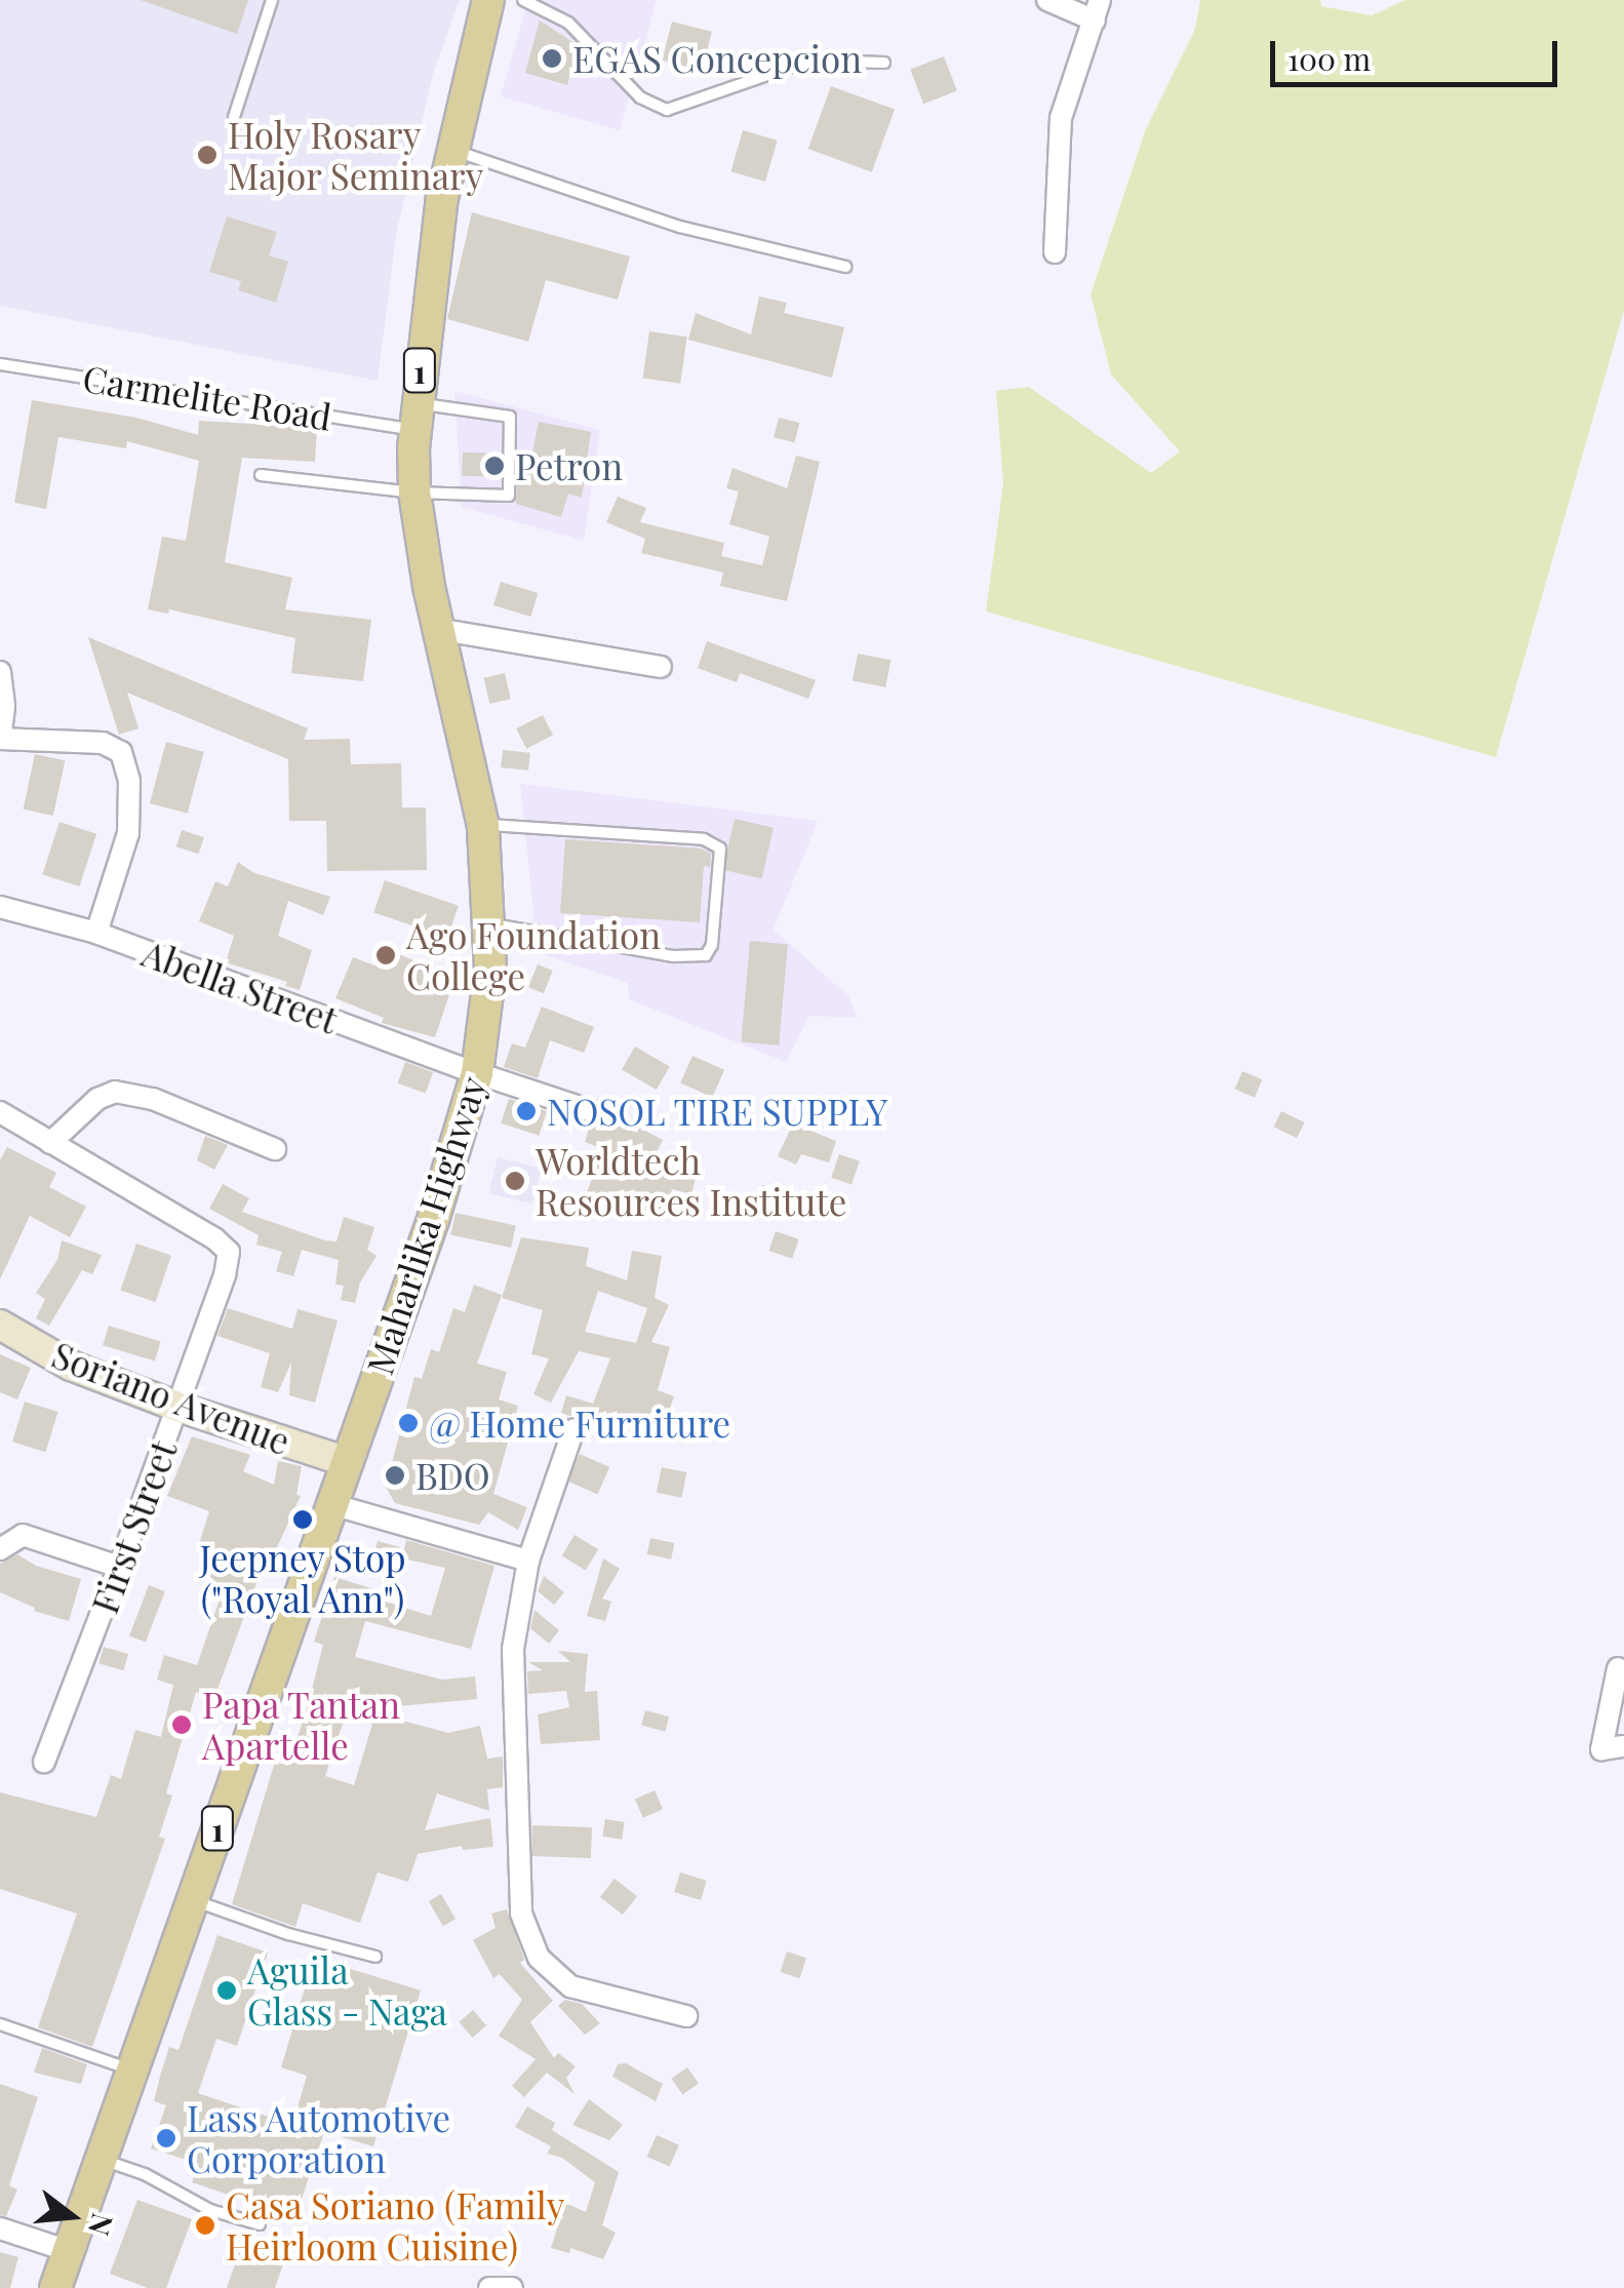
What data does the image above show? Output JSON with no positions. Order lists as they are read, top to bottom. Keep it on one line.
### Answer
{"streets":{"main road":["1","Maharlika Highway"],"street":["Abella Street","Soriano Avenue","First Street"],"lane":["Carmelite Road"]},"crossings":[["Carmelite Road","Maharlika Highway"],["Abella Street","Maharlika Highway"],["Maharlika Highway","Soriano Avenue"],["Soriano Avenue","First Street"]],"places":["EGAS Concepcion","Holy Rosary Major Seminary","Petron","Ago Foundation College","NOSOL TIRE SUPPLY","Worldtech Resources Institute","@ Home Furniture","BDO","Jeepney Stop (\"Royal Ann\")","Papa Tantan Apartelle","Aguila Glass - Naga","Lass Automotive Corporation","Casa Soriano (Family Heirloom Cuisine)"],"scale_bar":"100 m","north":"right"}
